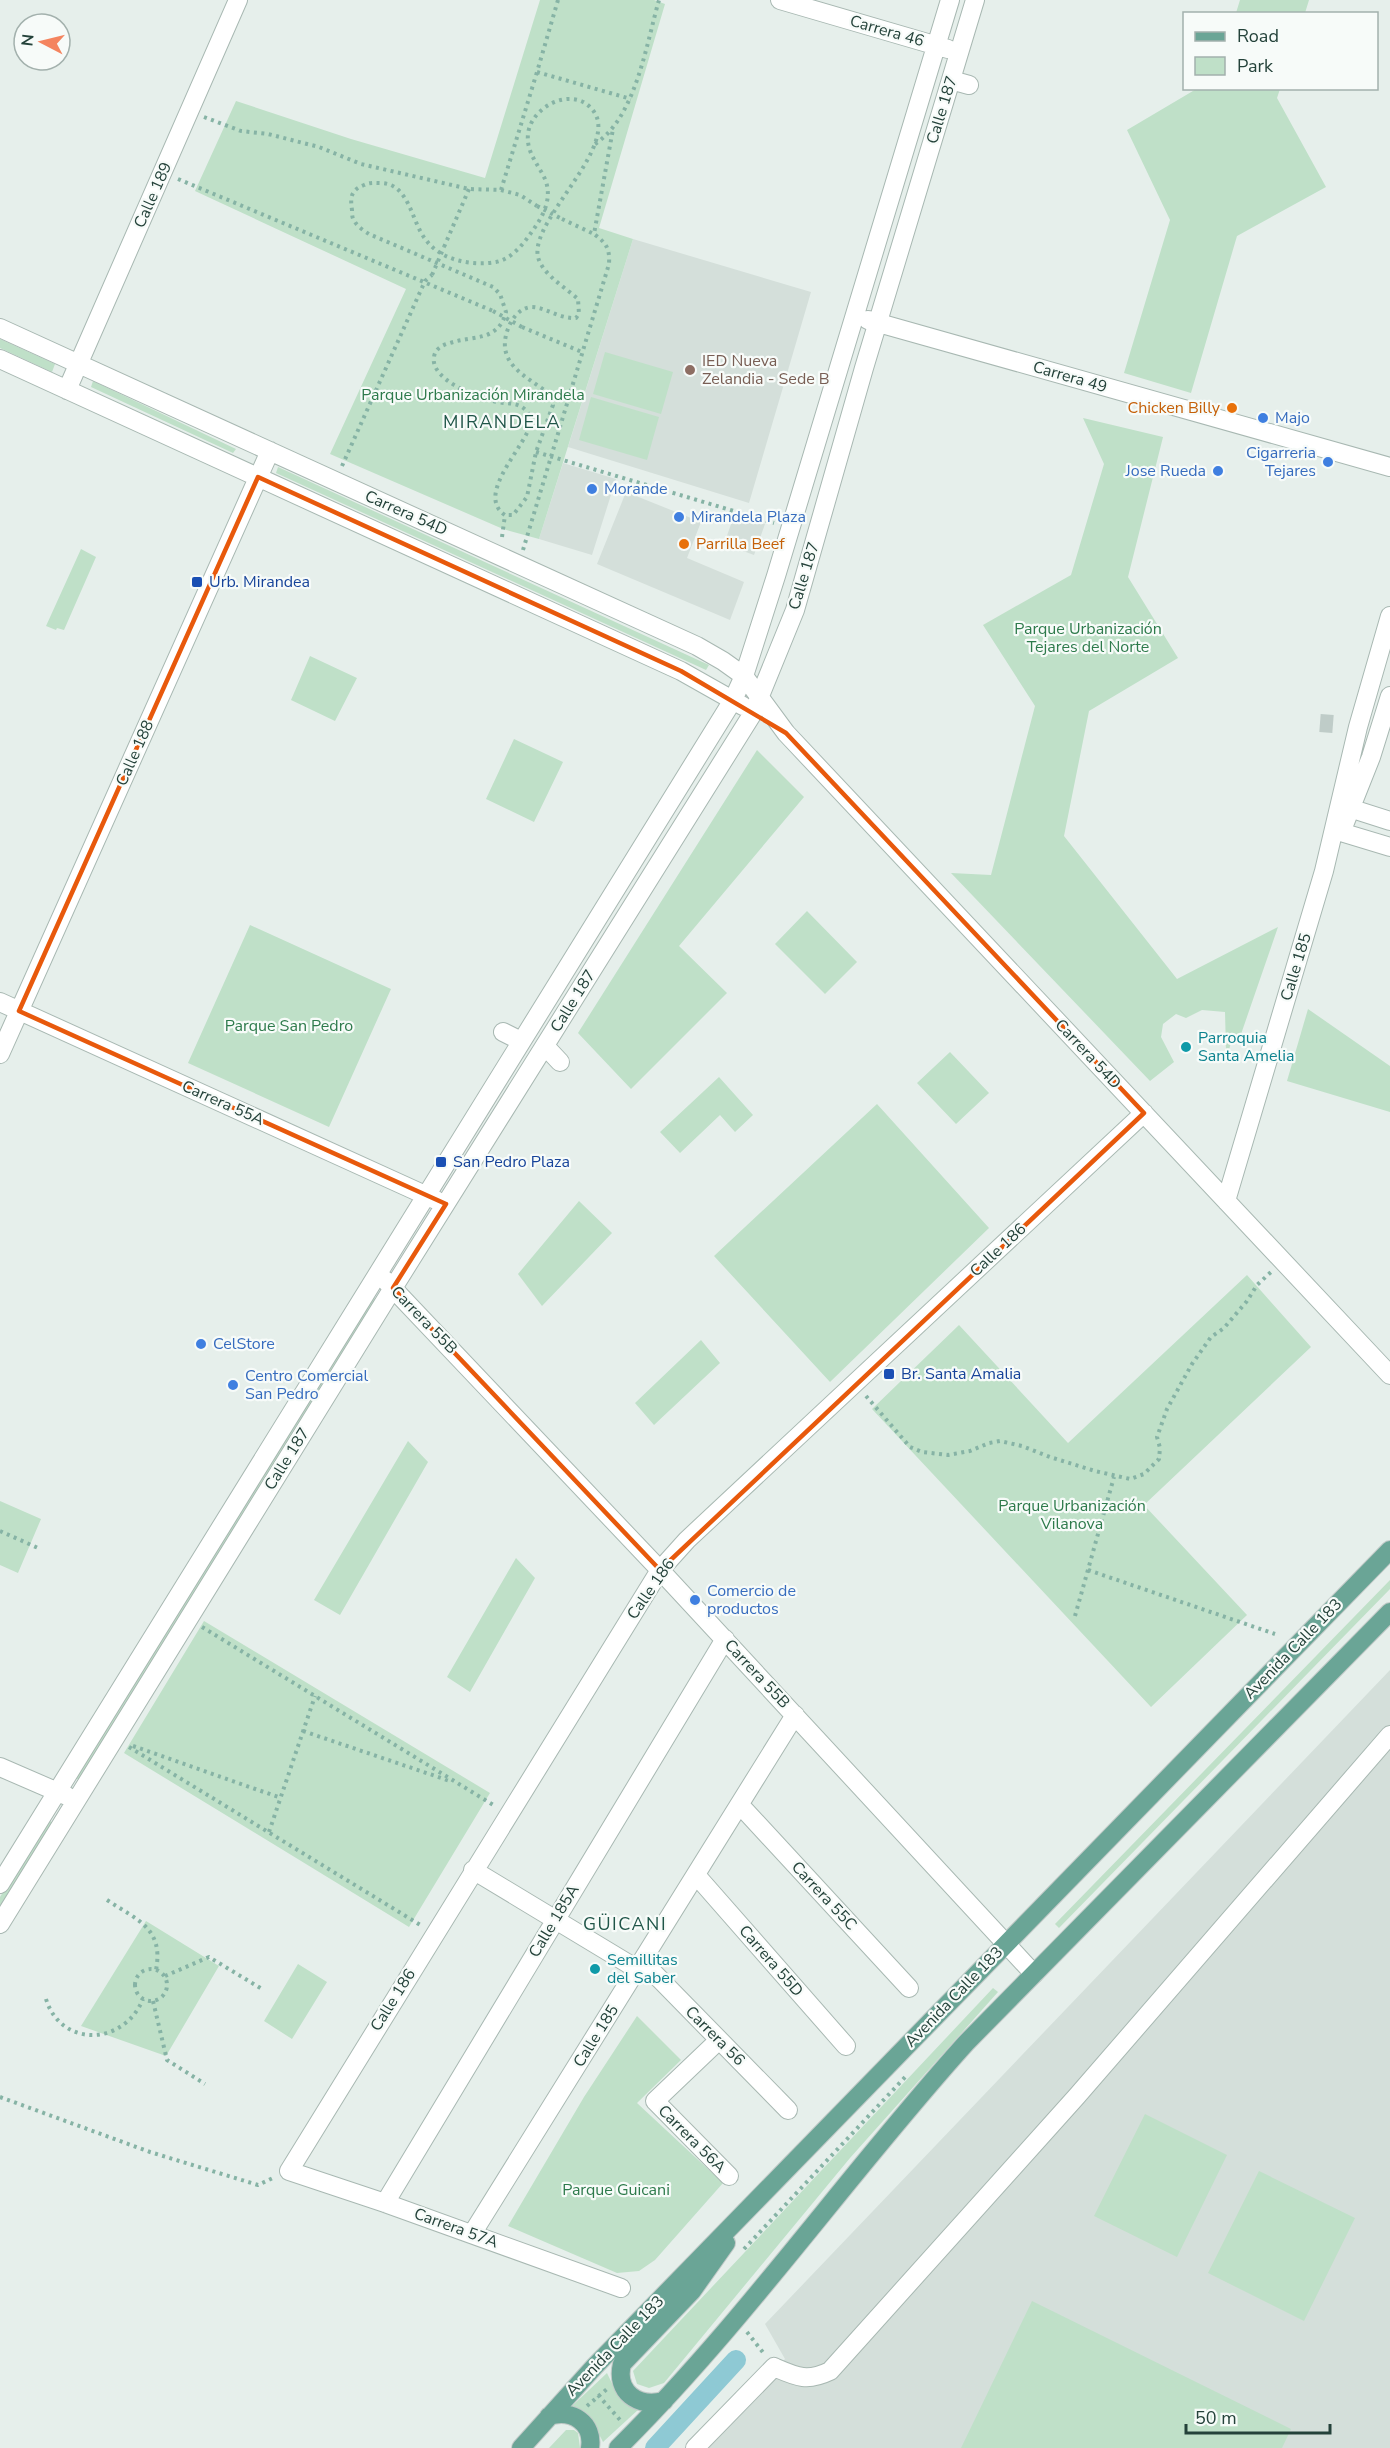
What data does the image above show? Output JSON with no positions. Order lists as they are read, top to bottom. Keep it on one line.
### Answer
{"streets":{"main road":["Avenida Calle 183"],"street":["Carrera 46","Calle 187","Calle 189","Carrera 49","Carrera 54D","Calle 188","Calle 185","Carrera 55A","Calle 186","Carrera 55B","Carrera 55C","Calle 185A","Carrera 55D","Carrera 56","Carrera 56A","Carrera 57A"]},"crossings":[["Carrera 46","Calle 187"],["Calle 187","Carrera 49"],["Calle 187","Carrera 54D"],["Calle 187","Carrera 55A"],["Calle 187","Carrera 55B"],["Calle 189","Carrera 54D"],["Carrera 54D","Calle 188"],["Carrera 54D","Calle 185"],["Carrera 54D","Calle 186"],["Calle 188","Carrera 55A"],["Calle 185","Carrera 55B"],["Calle 185","Carrera 55C"],["Calle 185","Carrera 55D"],["Calle 185","Carrera 56"],["Calle 185","Carrera 57A"],["Calle 186","Carrera 55B"],["Calle 186","Carrera 56"],["Calle 186","Carrera 57A"],["Carrera 55B","Avenida Calle 183"],["Carrera 55B","Calle 185A"],["Calle 185A","Carrera 56"],["Calle 185A","Carrera 57A"],["Carrera 56","Carrera 56A"]],"districts":["MIRANDELA","GÜICANI"],"parks":["Parque Urbanización Mirandela","Parque Urbanización Tejares del Norte","Parque San Pedro","Parque Urbanización Vilanova","Parque Guicani"],"places":{"other":["IED Nueva Zelandia - Sede B","Chicken Billy","Majo","Cigarreria Tejares","Jose Rueda","Morande","Mirandela Plaza","Parrilla Beef","Parroquia Santa Amelia","CelStore","Centro Comercial San Pedro","Comercio de productos","Semillitas del Saber"],"transit":["Urb. Mirandea","San Pedro Plaza","Br. Santa Amalia"]},"legend":["Road","Park"],"scale_bar":"50 m","north":"left"}
